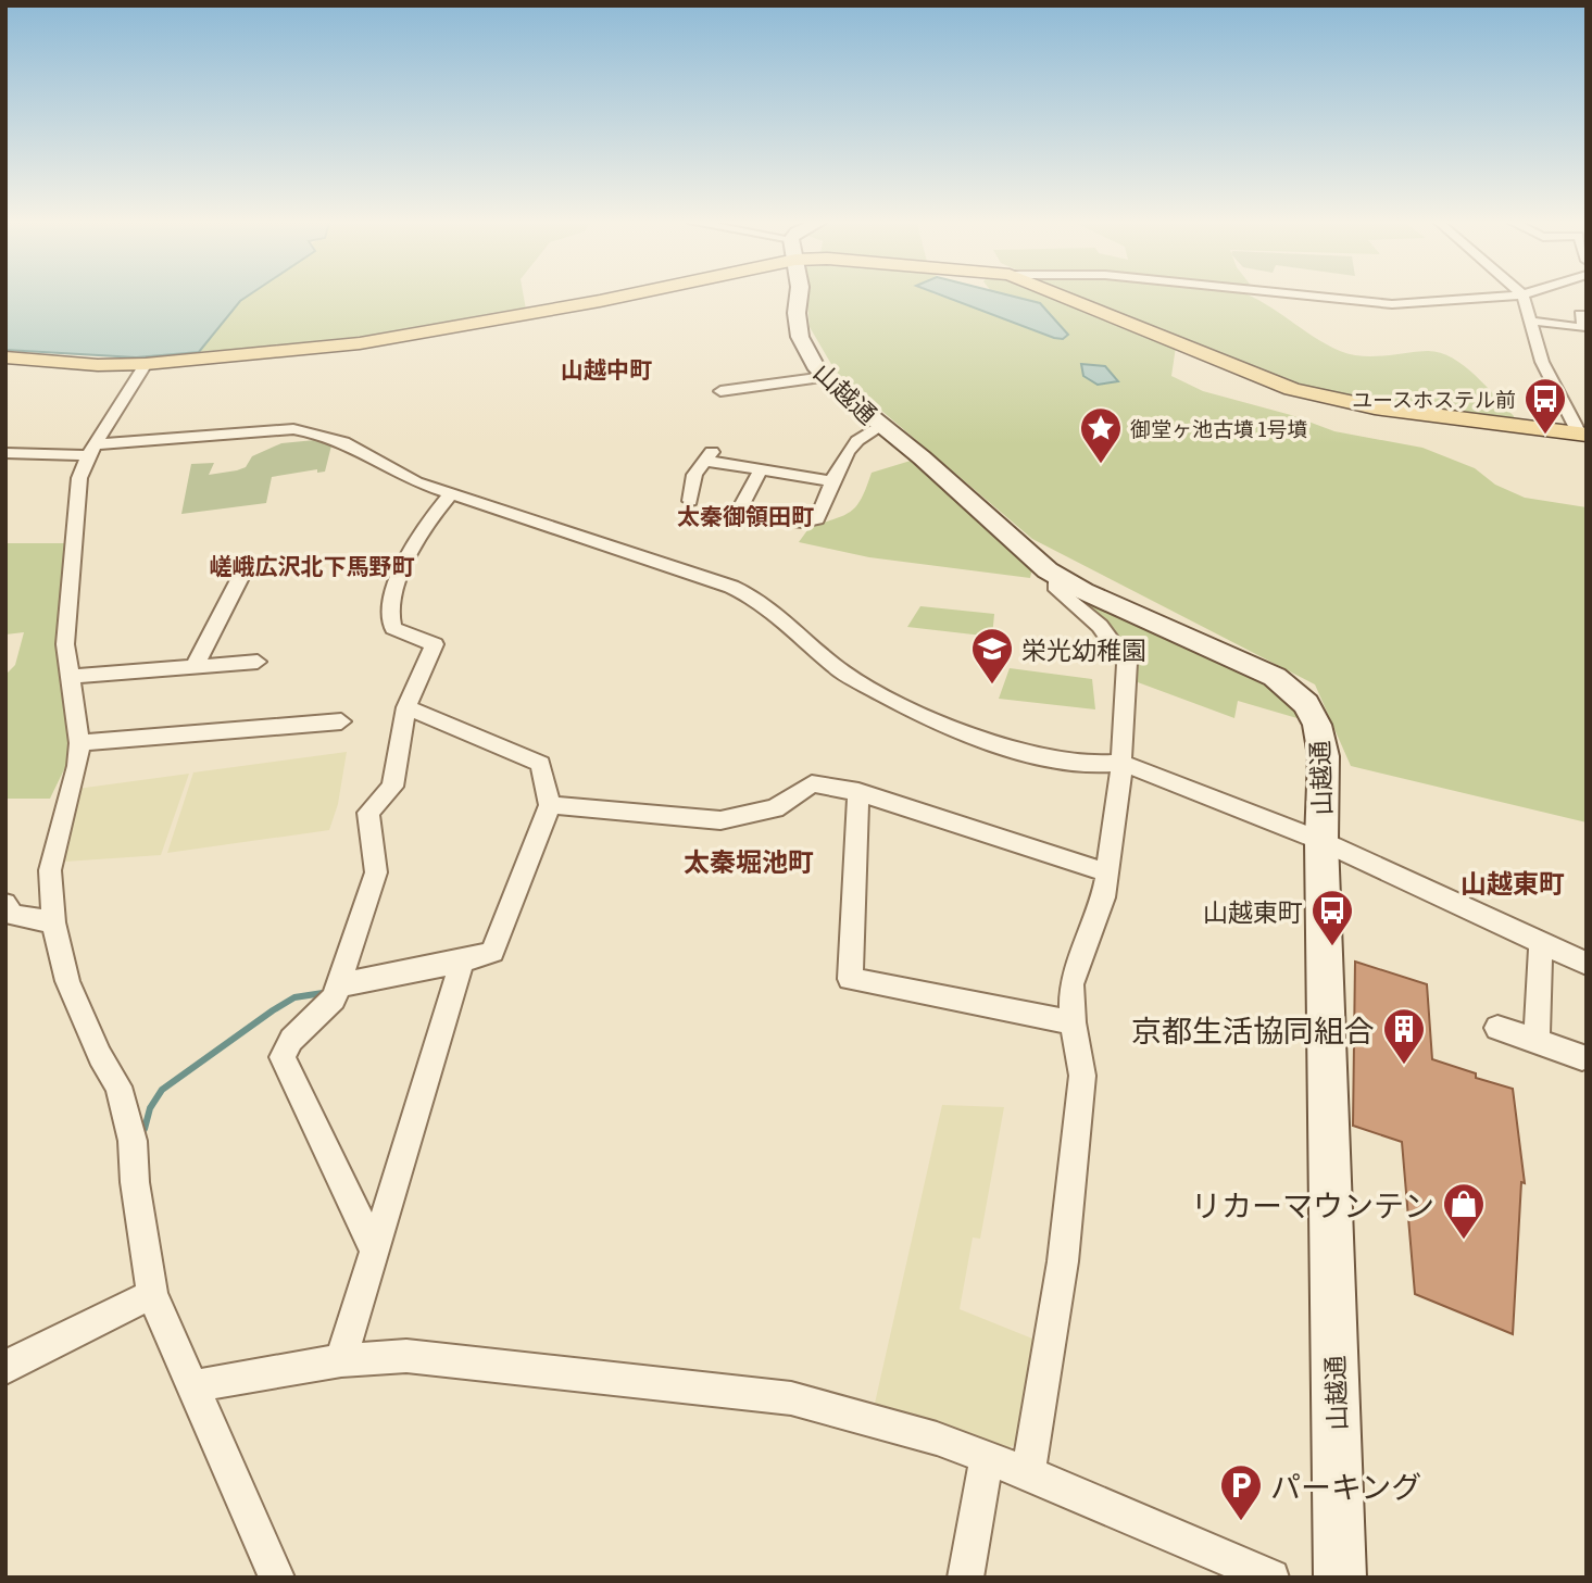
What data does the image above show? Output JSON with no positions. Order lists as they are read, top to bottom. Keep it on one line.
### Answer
{"streets":{"street":["山越通"]},"districts":["山越中町","太秦御領田町","嵯峨広沢北下馬野町","太秦堀池町","山越東町"],"places":{"bus stop":["ユースホステル前","山越東町"],"place":["御堂ヶ池古墳 1号墳"],"school or university":["栄光幼稚園"],"building":["京都生活協同組合"],"shop":["リカーマウンテン"],"parking":["パーキング"]}}
